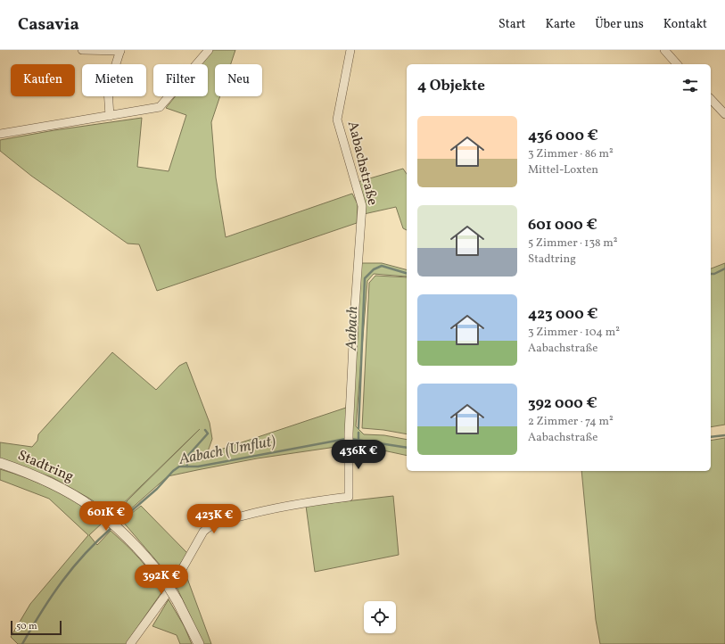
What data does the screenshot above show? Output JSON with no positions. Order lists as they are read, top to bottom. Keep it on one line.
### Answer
{"streets":{"street":["Aabachstraße","Stadtring"]},"water":["Aabach","Aabach (Umflut)"],"scale_bar":"50 m","page":{"header":"Casavia","nav":["Start","Karte","Über uns","Kontakt"],"chip":["Kaufen","Mieten","Filter","Neu"],"heading":"4 Objekte","list":[{"name":"436 000 €","note":"3 Zimmer · 86 m² · Mittel-Loxten"},{"name":"601 000 €","note":"5 Zimmer · 138 m² · Stadtring"},{"name":"423 000 €","note":"3 Zimmer · 104 m² · Aabachstraße"},{"name":"392 000 €","note":"2 Zimmer · 74 m² · Aabachstraße"}],"price":["436K €","601K €","423K €","392K €"],"scale":"50 m"}}
